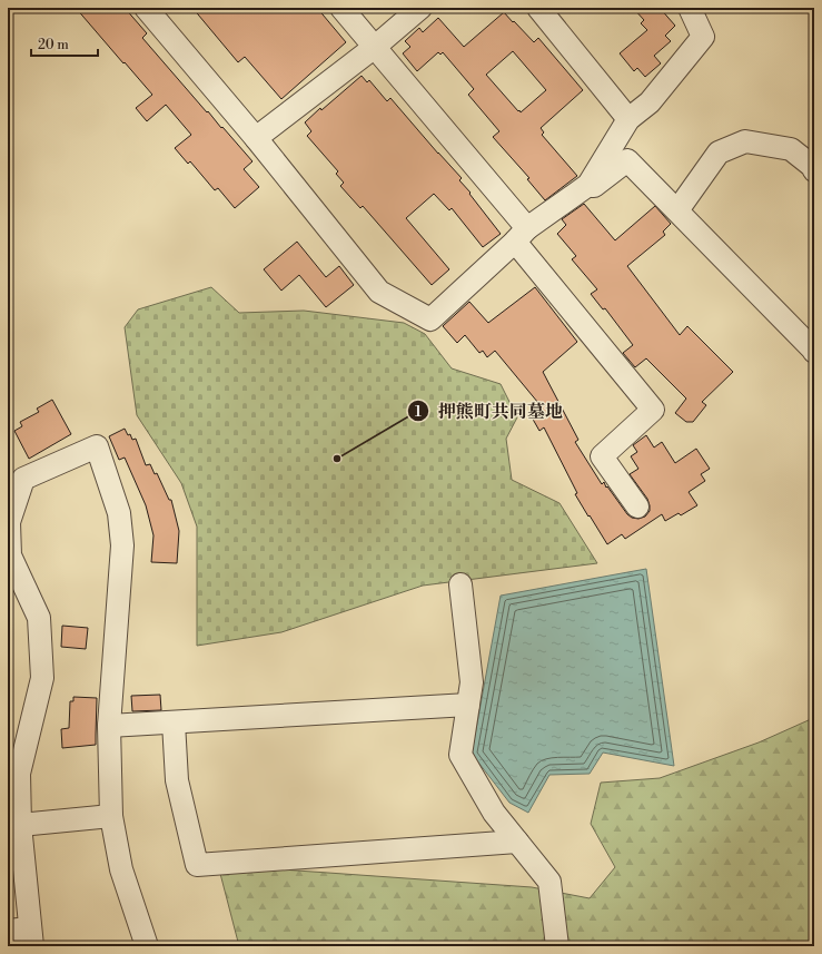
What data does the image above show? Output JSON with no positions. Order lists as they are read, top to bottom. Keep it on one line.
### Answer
{"places":["押熊町共同墓地"],"scale_bar":"20 m"}
